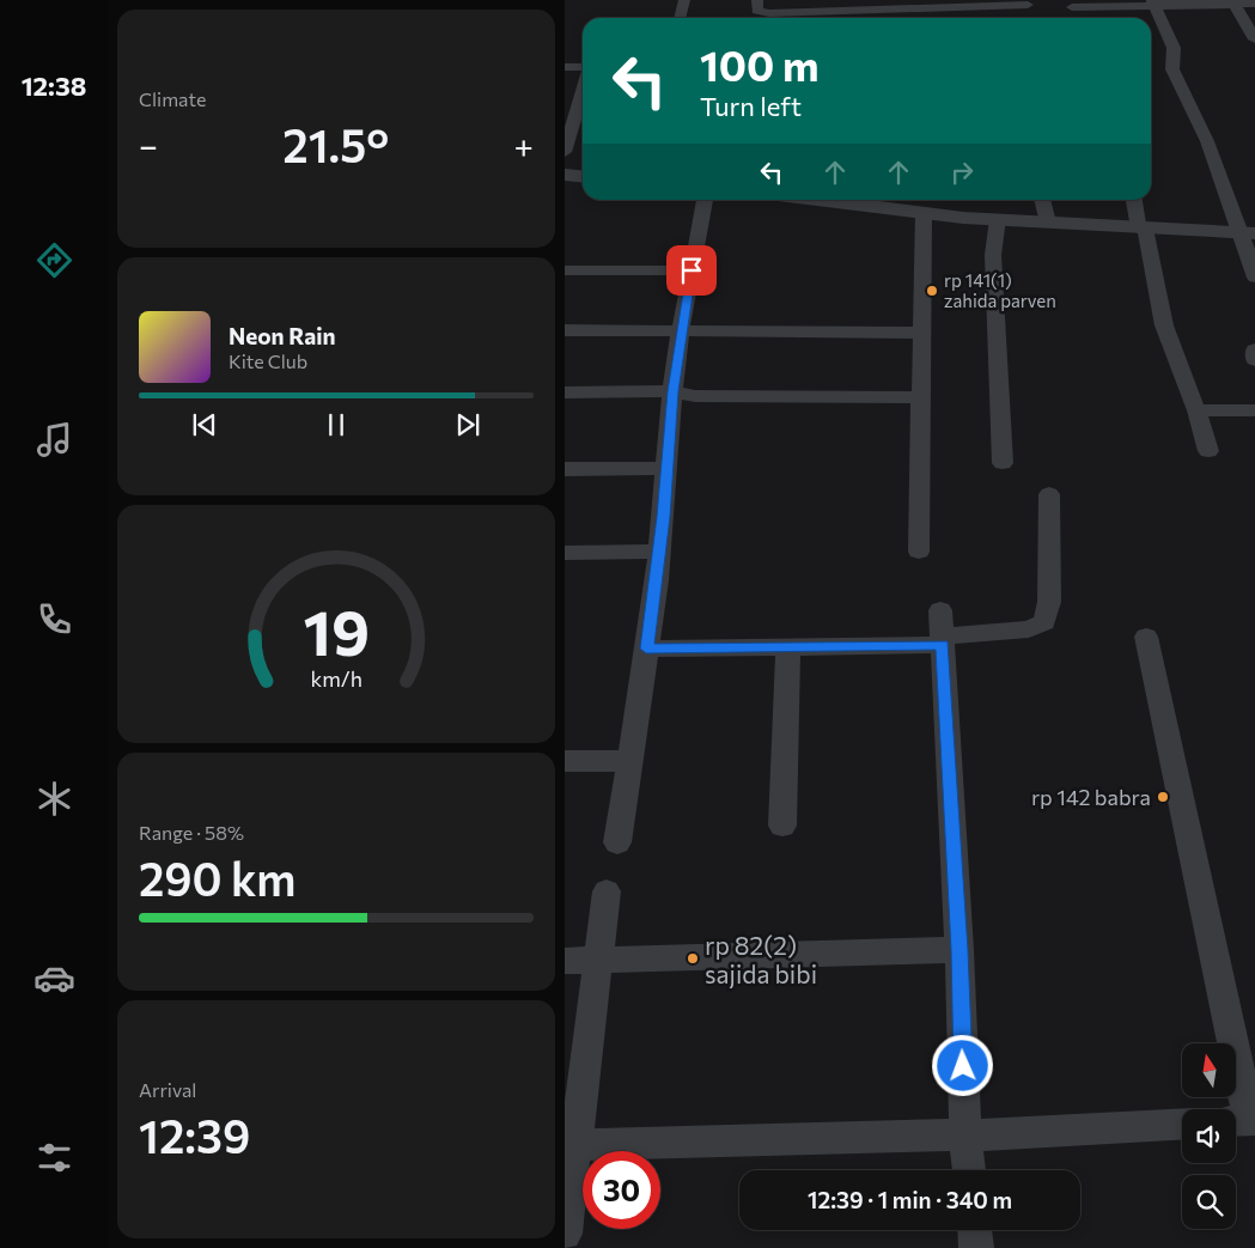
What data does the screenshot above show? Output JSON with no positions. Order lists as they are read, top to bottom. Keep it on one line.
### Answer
{"places":["rp 141(1) zahida parven","rp 142 babra","rp 82(2) sajida bibi"],"north":"top","page":{"tabs":"12:38","tile":["Climate",["Range · 58%","290 km"],["Arrival","12:39"]],"turn":["100 m","Turn left"],"heat":["−","21.5°","+"],"song":["Neon Rain","Kite Club"],"limit":"30","trip":"12:39 · 1 min · 340 m","gauge":["19","km/h"]}}
